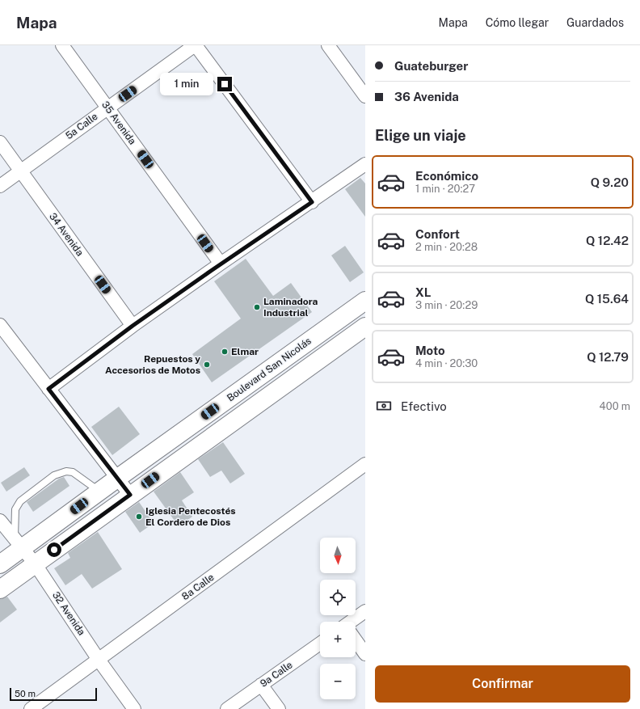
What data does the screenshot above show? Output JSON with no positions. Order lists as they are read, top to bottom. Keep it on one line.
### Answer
{"streets":{"main road":["Boulevard San Nicolás"],"street":["35 Avenida","5a Calle","34 Avenida","8a Calle","32 Avenida","9a Calle"]},"crossings":[["35 Avenida","5a Calle"],["5a Calle","34 Avenida"],["Boulevard San Nicolás","32 Avenida"],["8a Calle","32 Avenida"]],"places":["Laminadora Industrial","Elmar","Repuestos y Accesorios de Motos","Iglesia Pentecostés El Cordero de Dios"],"scale_bar":"50 m","north":"bottom","page":{"header":"Mapa","nav":["Mapa","Cómo llegar","Guardados"],"banner":["Guateburger","36 Avenida"],"bubble":"1 min","heading":"Elige un viaje","list":[{"name":"Económico","note":"1 min · 20:27","value":"Q 9.20"},{"name":"Confort","note":"2 min · 20:28","value":"Q 12.42"},{"name":"XL","note":"3 min · 20:29","value":"Q 15.64"},{"name":"Moto","note":"4 min · 20:30","value":"Q 12.79"}],"pay":["Efectivo","400 m"],"map_buttons":["+","−"],"buttons":"Confirmar","scale":"50 m"}}
